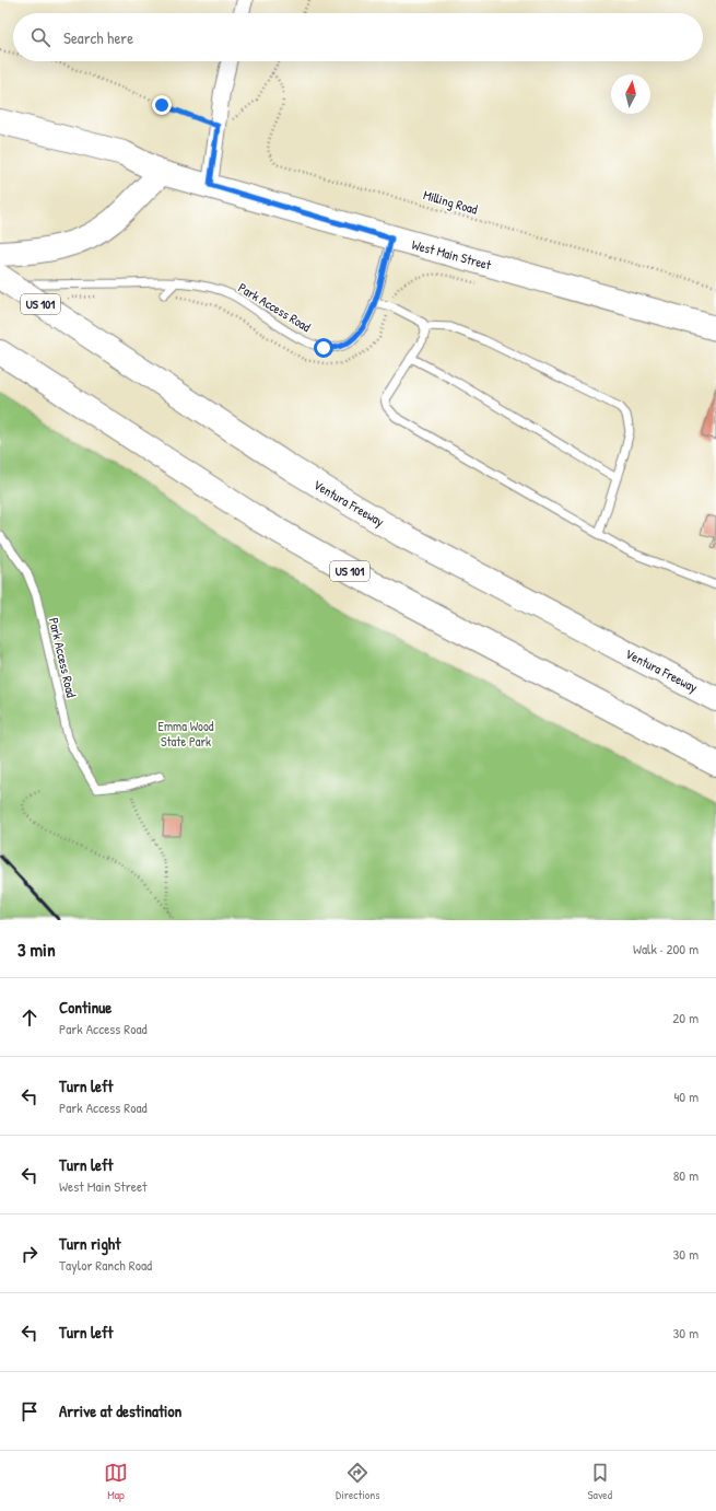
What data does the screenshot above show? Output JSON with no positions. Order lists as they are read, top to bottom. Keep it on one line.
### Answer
{"streets":{"main road":["West Main Street","US 101","Ventura Freeway"],"lane":["Park Access Road"],"path":["Milling Road"]},"crossings":[["West Main Street","Park Access Road"]],"parks":["Emma Wood State Park"],"north":"top","page":{"search":"Search here","heading":["3 min","Walk · 200 m"],"list":[["Continue","Park Access Road","20 m"],["Turn left","Park Access Road","40 m"],["Turn left","West Main Street","80 m"],["Turn right","Taylor Ranch Road","30 m"],["Turn left","30 m"],"Arrive at destination"],"nav":["Map","Directions","Saved"]}}
